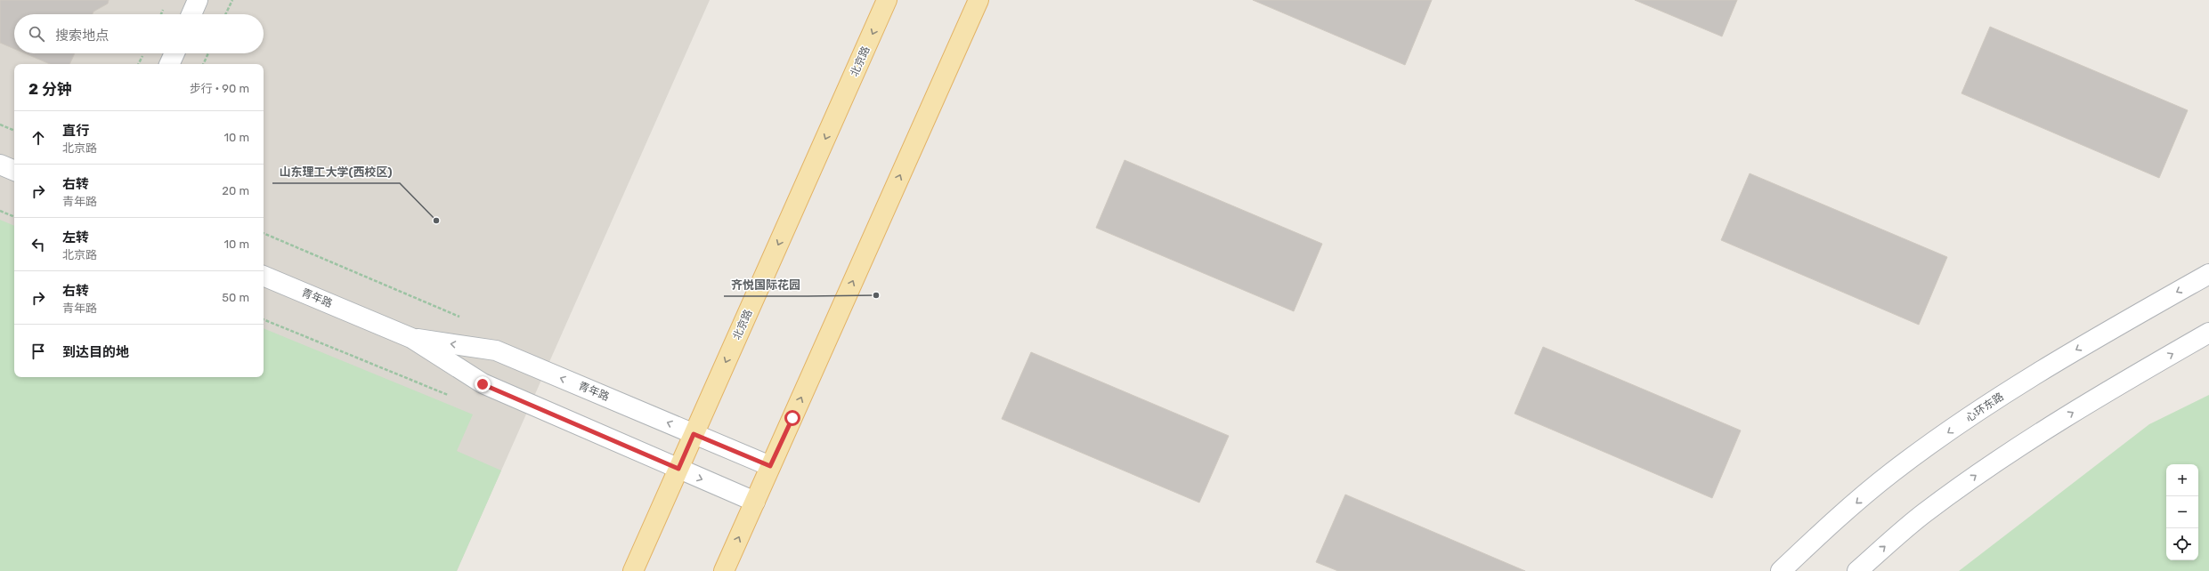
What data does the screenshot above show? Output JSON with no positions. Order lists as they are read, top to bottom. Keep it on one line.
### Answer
{"streets":{"main road":["北京路"],"street":["青年路","心环东路"]},"crossings":[["北京路","青年路"]],"places":["山东理工大学(西校区)","齐悦国际花园"],"page":{"search":"搜索地点","heading":["2 分钟","步行 · 90 m"],"list":[["直行","北京路","10 m"],["右转","青年路","20 m"],["左转","北京路","10 m"],["右转","青年路","50 m"],"到达目的地"],"map_buttons":["+","−"]}}
